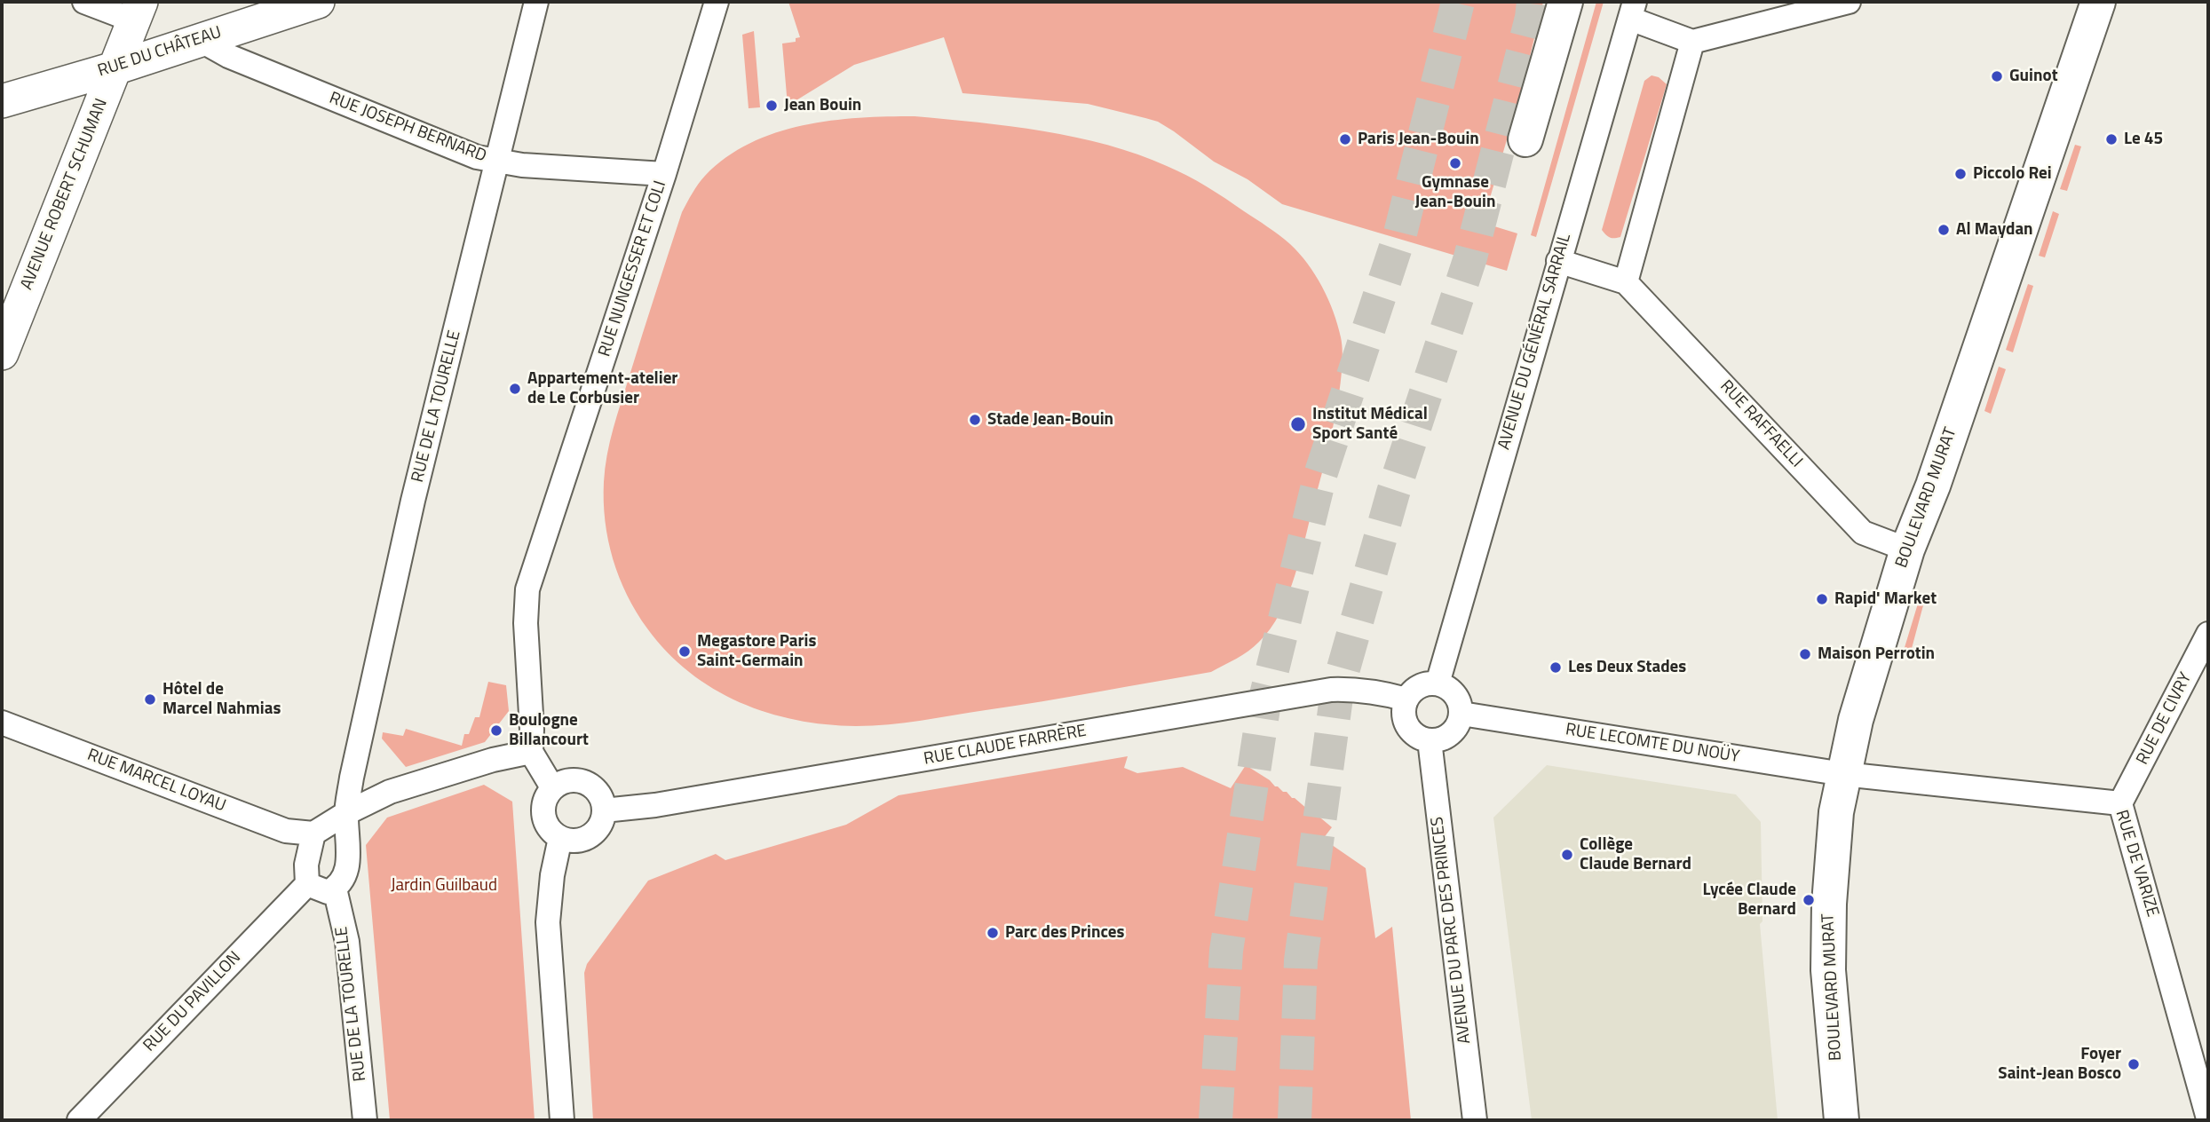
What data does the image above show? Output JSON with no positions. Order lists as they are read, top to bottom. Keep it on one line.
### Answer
{"streets":{"main road":["BOULEVARD MURAT"],"street":["RUE DU CHÂTEAU","RUE JOSEPH BERNARD","AVENUE ROBERT SCHUMAN","RUE NUNGESSER ET COLI","AVENUE DU GÉNÉRAL SARRAIL","RUE DE LA TOURELLE","RUE RAFFAELLI","RUE DE CIVRY","RUE LECOMTE DU NOÜY","RUE CLAUDE FARRÈRE","RUE MARCEL LOYAU","RUE DE VARIZE","AVENUE DU PARC DES PRINCES","RUE DU PAVILLON"]},"crossings":[["RUE DU CHÂTEAU","RUE JOSEPH BERNARD"],["RUE DU CHÂTEAU","AVENUE ROBERT SCHUMAN"],["RUE JOSEPH BERNARD","RUE NUNGESSER ET COLI"],["RUE JOSEPH BERNARD","RUE DE LA TOURELLE"],["AVENUE DU GÉNÉRAL SARRAIL","RUE LECOMTE DU NOÜY"],["AVENUE DU GÉNÉRAL SARRAIL","RUE CLAUDE FARRÈRE"],["AVENUE DU GÉNÉRAL SARRAIL","AVENUE DU PARC DES PRINCES"],["RUE RAFFAELLI","BOULEVARD MURAT"],["BOULEVARD MURAT","RUE LECOMTE DU NOÜY"],["BOULEVARD MURAT","RUE DE VARIZE"],["RUE DE CIVRY","RUE DE VARIZE"],["RUE LECOMTE DU NOÜY","RUE CLAUDE FARRÈRE"],["RUE LECOMTE DU NOÜY","RUE DE VARIZE"],["RUE LECOMTE DU NOÜY","AVENUE DU PARC DES PRINCES"],["RUE CLAUDE FARRÈRE","AVENUE DU PARC DES PRINCES"]],"parks":["Jardin Guilbaud"],"places":["Guinot","Jean Bouin","Paris Jean-Bouin","Le 45","Gymnase Jean-Bouin","Piccolo Rei","Al Maydan","Appartement-atelier de Le Corbusier","Stade Jean-Bouin","Institut Médical Sport Santé","Rapid' Market","Megastore Paris Saint-Germain","Maison Perrotin","Les Deux Stades","Hôtel de Marcel Nahmias","Boulogne Billancourt","Collège Claude Bernard","Lycée Claude Bernard","Parc des Princes","Foyer Saint-Jean Bosco"]}
